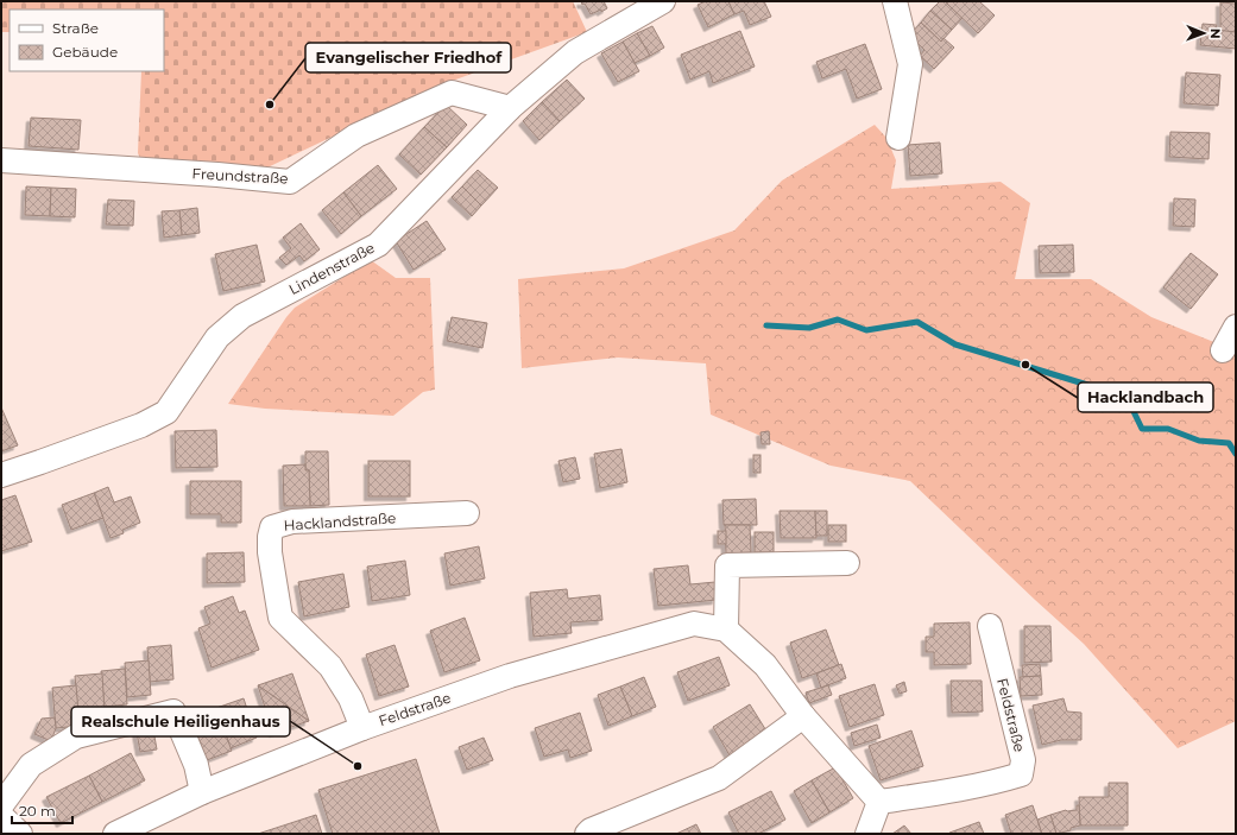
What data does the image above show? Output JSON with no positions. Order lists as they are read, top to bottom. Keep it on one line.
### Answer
{"streets":{"street":["Freundstraße","Lindenstraße","Hacklandstraße","Feldstraße"]},"crossings":[["Freundstraße","Lindenstraße"],["Hacklandstraße","Feldstraße"]],"places":["Evangelischer Friedhof","Hacklandbach","Realschule Heiligenhaus"],"legend":["Straße","Gebäude"],"scale_bar":"20 m","north":"right"}
